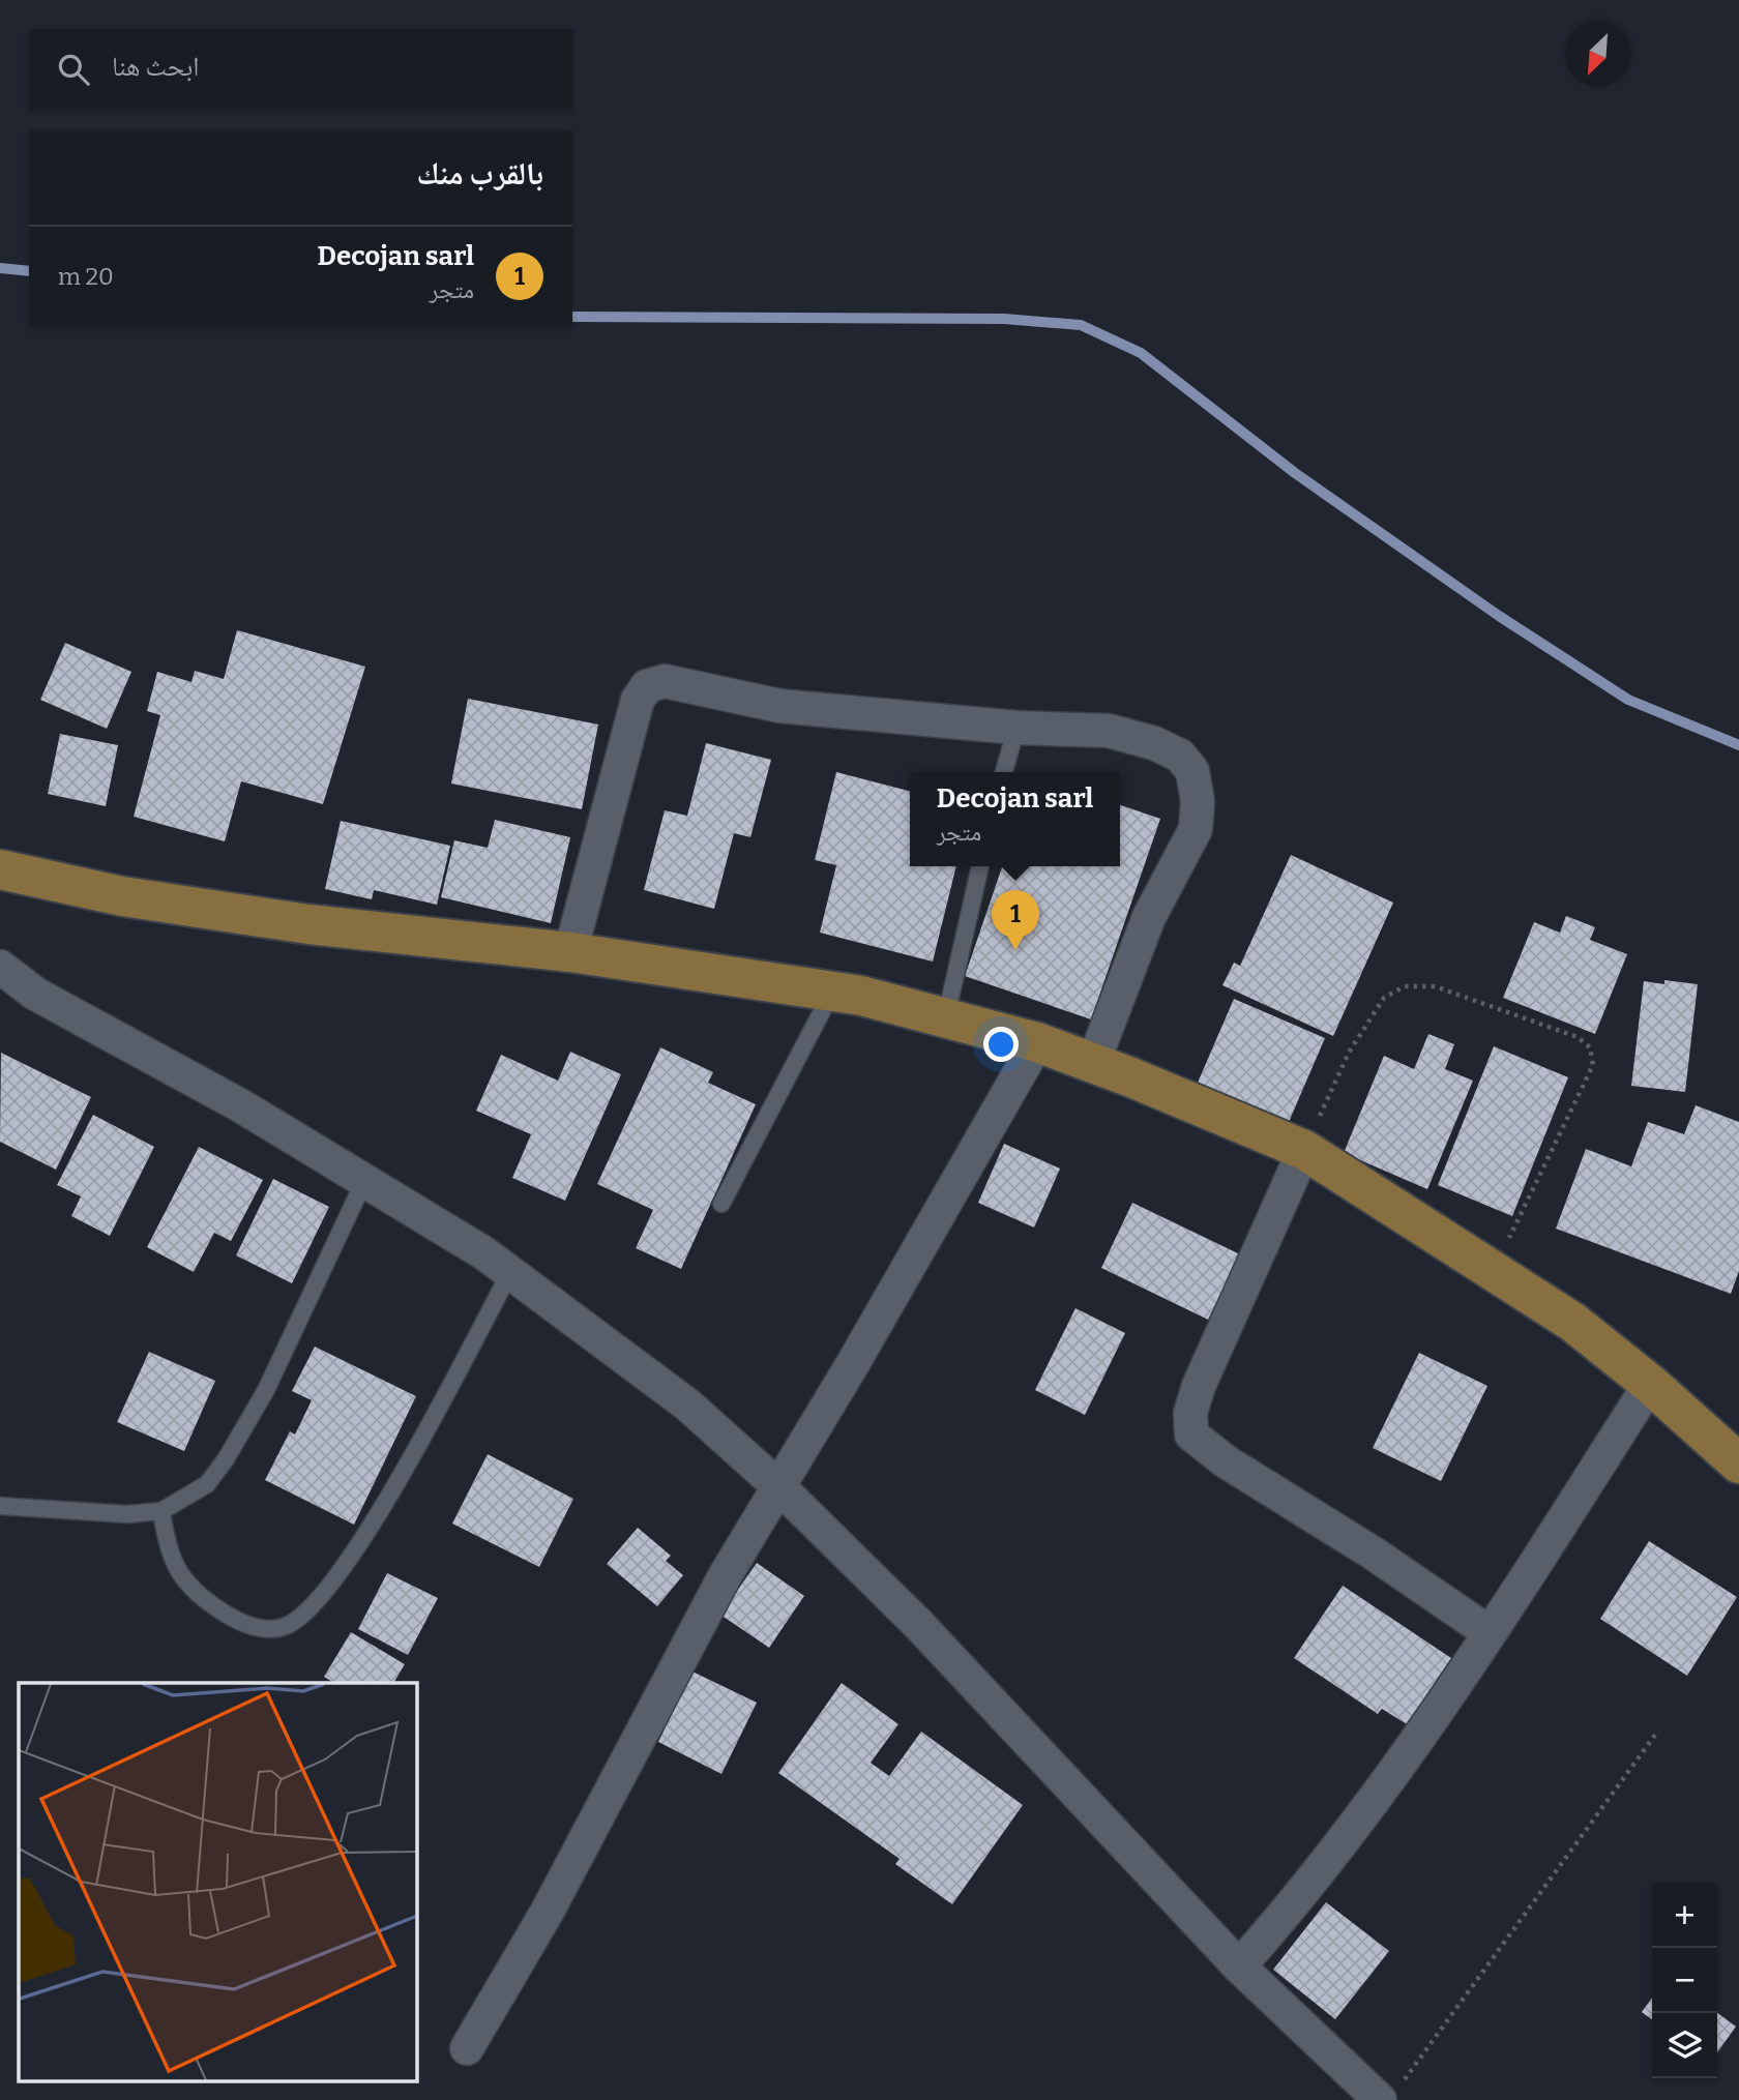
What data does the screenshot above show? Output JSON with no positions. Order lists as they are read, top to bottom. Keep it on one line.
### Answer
{"north":"bottom left","page":{"search":"ابحث هنا","heading":"بالقرب منك","list":[{"mark":"1","name":"Decojan sarl","note":"متجر","value":"20 m"}],"popup":["Decojan sarl","متجر"],"pins":"1","map_buttons":["+","−"]}}
